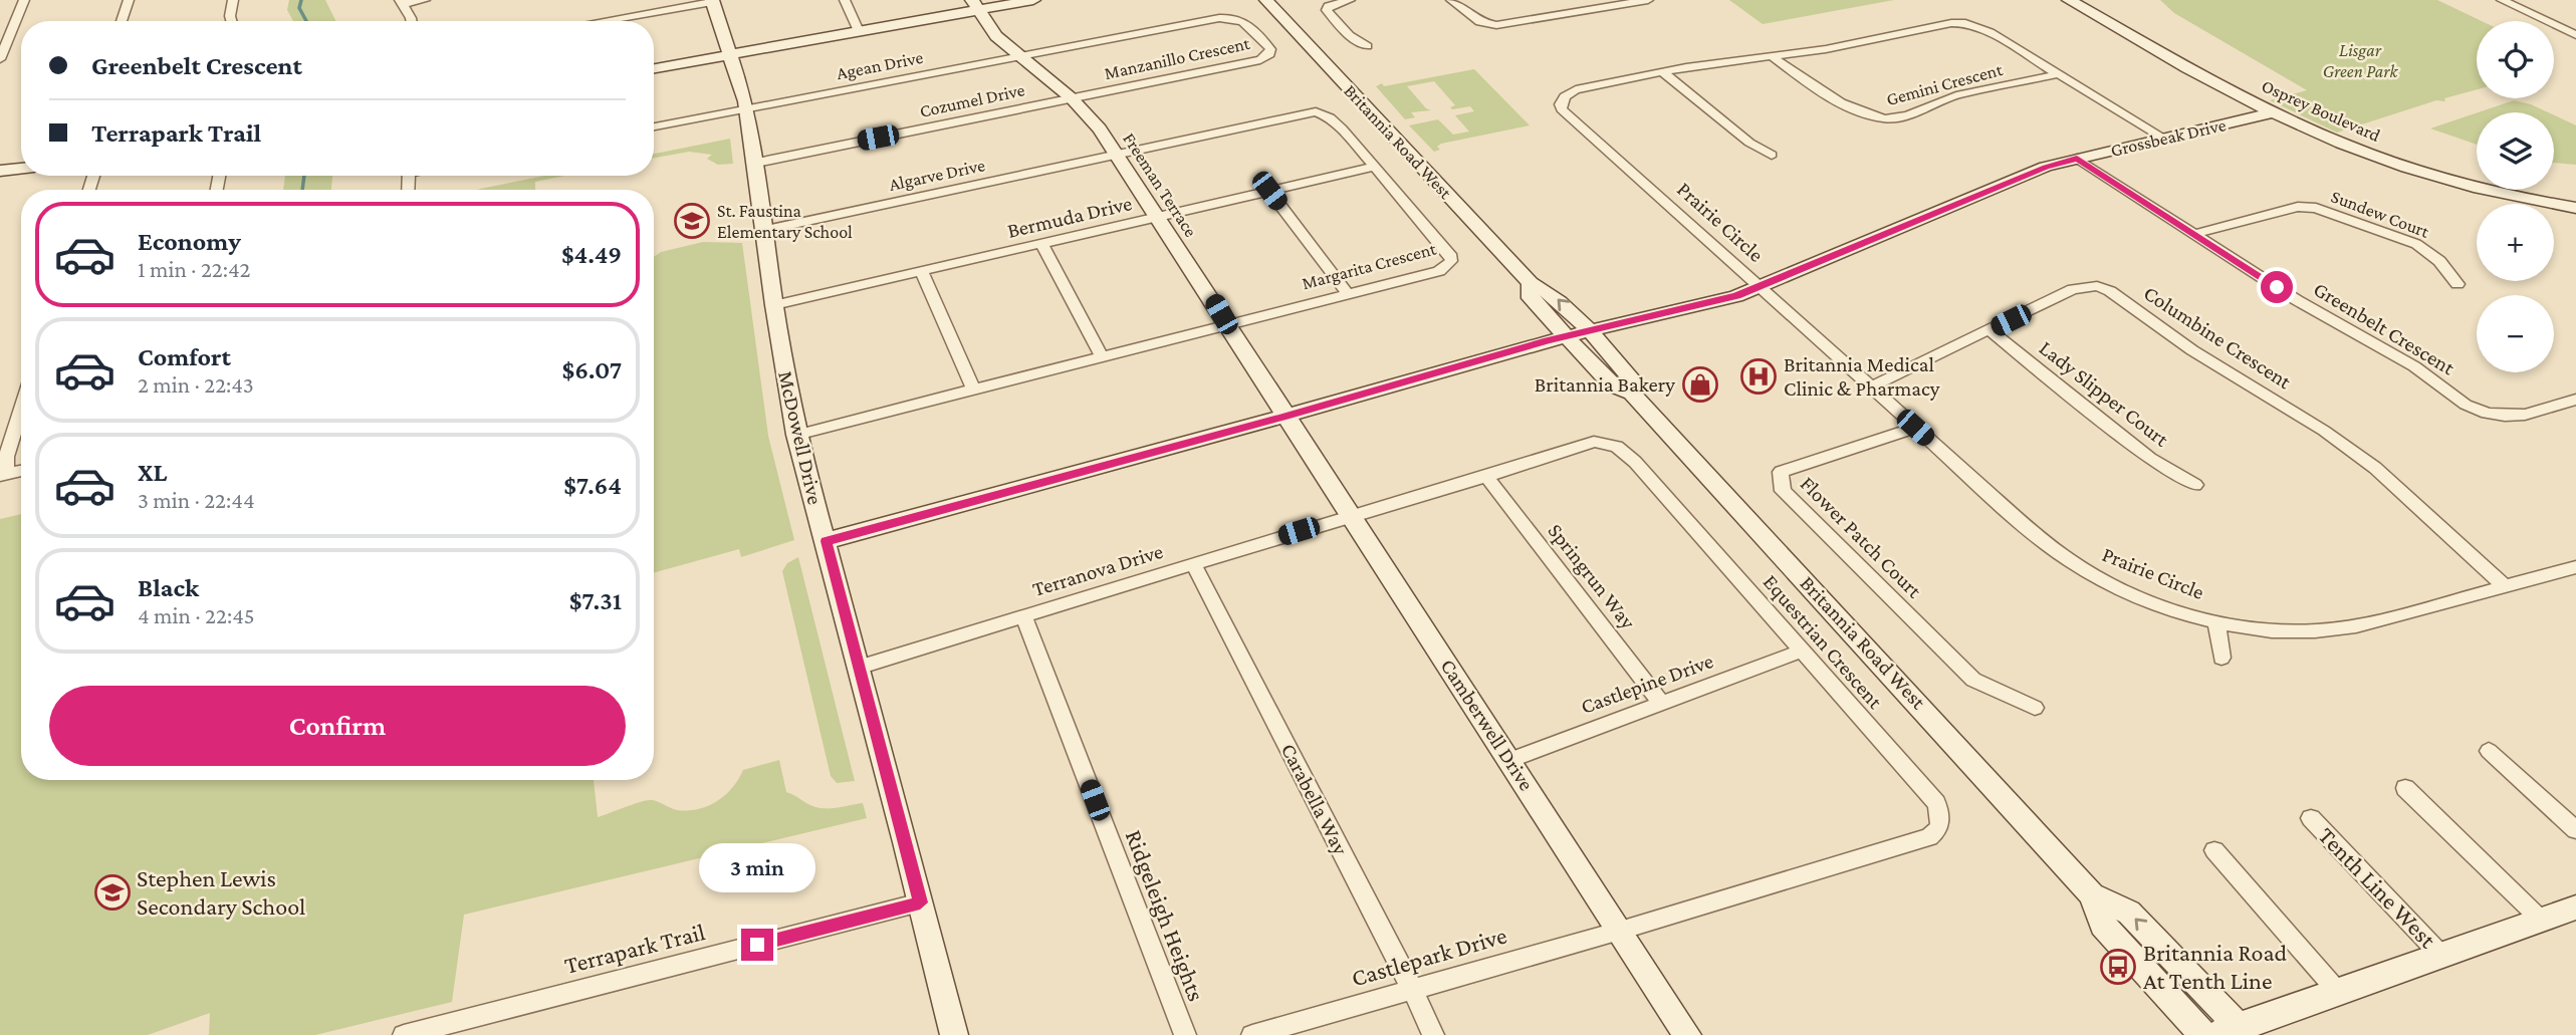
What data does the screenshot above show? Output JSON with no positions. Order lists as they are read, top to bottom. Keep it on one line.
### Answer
{"streets":{"street":["Manzanillo Crescent","Agean Drive","Gemini Crescent","Cozumel Drive","Osprey Boulevard","Grossbeak Drive","Britannia Road West","Algarve Drive","Freeman Terrace","Sundew Court","Bermuda Drive","Prairie Circle","Margarita Crescent","Greenbelt Crescent","Columbine Crescent","Lady Slipper Court","McDowell Drive","Flower Patch Court","Terranova Drive","Springrun Way","Equestrian Crescent","Castlepine Drive","Camberwell Drive","Carabella Way","Tenth Line West","Ridgeleigh Heights","Terrapark Trail","Castlepark Drive"]},"crossings":[["Manzanillo Crescent","Agean Drive"],["Manzanillo Crescent","Cozumel Drive"],["Manzanillo Crescent","Freeman Terrace"],["Agean Drive","Freeman Terrace"],["Agean Drive","McDowell Drive"],["Gemini Crescent","Prairie Circle"],["Cozumel Drive","Freeman Terrace"],["Cozumel Drive","McDowell Drive"],["Osprey Boulevard","Grossbeak Drive"],["Grossbeak Drive","Britannia Road West"],["Grossbeak Drive","Freeman Terrace"],["Grossbeak Drive","Prairie Circle"],["Grossbeak Drive","Greenbelt Crescent"],["Grossbeak Drive","McDowell Drive"],["Grossbeak Drive","Camberwell Drive"],["Britannia Road West","Tenth Line West"],["Algarve Drive","Freeman Terrace"],["Algarve Drive","Margarita Crescent"],["Algarve Drive","McDowell Drive"],["Freeman Terrace","Bermuda Drive"],["Freeman Terrace","Margarita Crescent"],["Freeman Terrace","Camberwell Drive"],["Sundew Court","Greenbelt Crescent"],["Bermuda Drive","Margarita Crescent"],["Bermuda Drive","McDowell Drive"],["Prairie Circle","Columbine Crescent"],["Prairie Circle","Flower Patch Court"],["Margarita Crescent","McDowell Drive"],["Columbine Crescent","Lady Slipper Court"],["McDowell Drive","Terranova Drive"],["McDowell Drive","Terrapark Trail"],["Terranova Drive","Equestrian Crescent"],["Terranova Drive","Camberwell Drive"],["Terranova Drive","Carabella Way"],["Terranova Drive","Ridgeleigh Heights"],["Springrun Way","Equestrian Crescent"],["Springrun Way","Castlepine Drive"],["Equestrian Crescent","Castlepine Drive"],["Equestrian Crescent","Camberwell Drive"],["Equestrian Crescent","Castlepark Drive"],["Castlepine Drive","Camberwell Drive"],["Camberwell Drive","Castlepark Drive"],["Carabella Way","Castlepark Drive"]],"parks":["Lisgar Green Park"],"places":{"school or university":["St. Faustina Elementary School","Stephen Lewis Secondary School"],"hospital":["Britannia Medical Clinic & Pharmacy"],"shop":["Britannia Bakery"],"bus stop":["Britannia Road At Tenth Line"]},"page":{"map_buttons":["+","−"],"banner":["Greenbelt Crescent","Terrapark Trail"],"list":[{"name":"Economy","note":"1 min · 22:42","value":"$4.49"},{"name":"Comfort","note":"2 min · 22:43","value":"$6.07"},{"name":"XL","note":"3 min · 22:44","value":"$7.64"},{"name":"Black","note":"4 min · 22:45","value":"$7.31"}],"buttons":"Confirm","bubble":"3 min"}}
